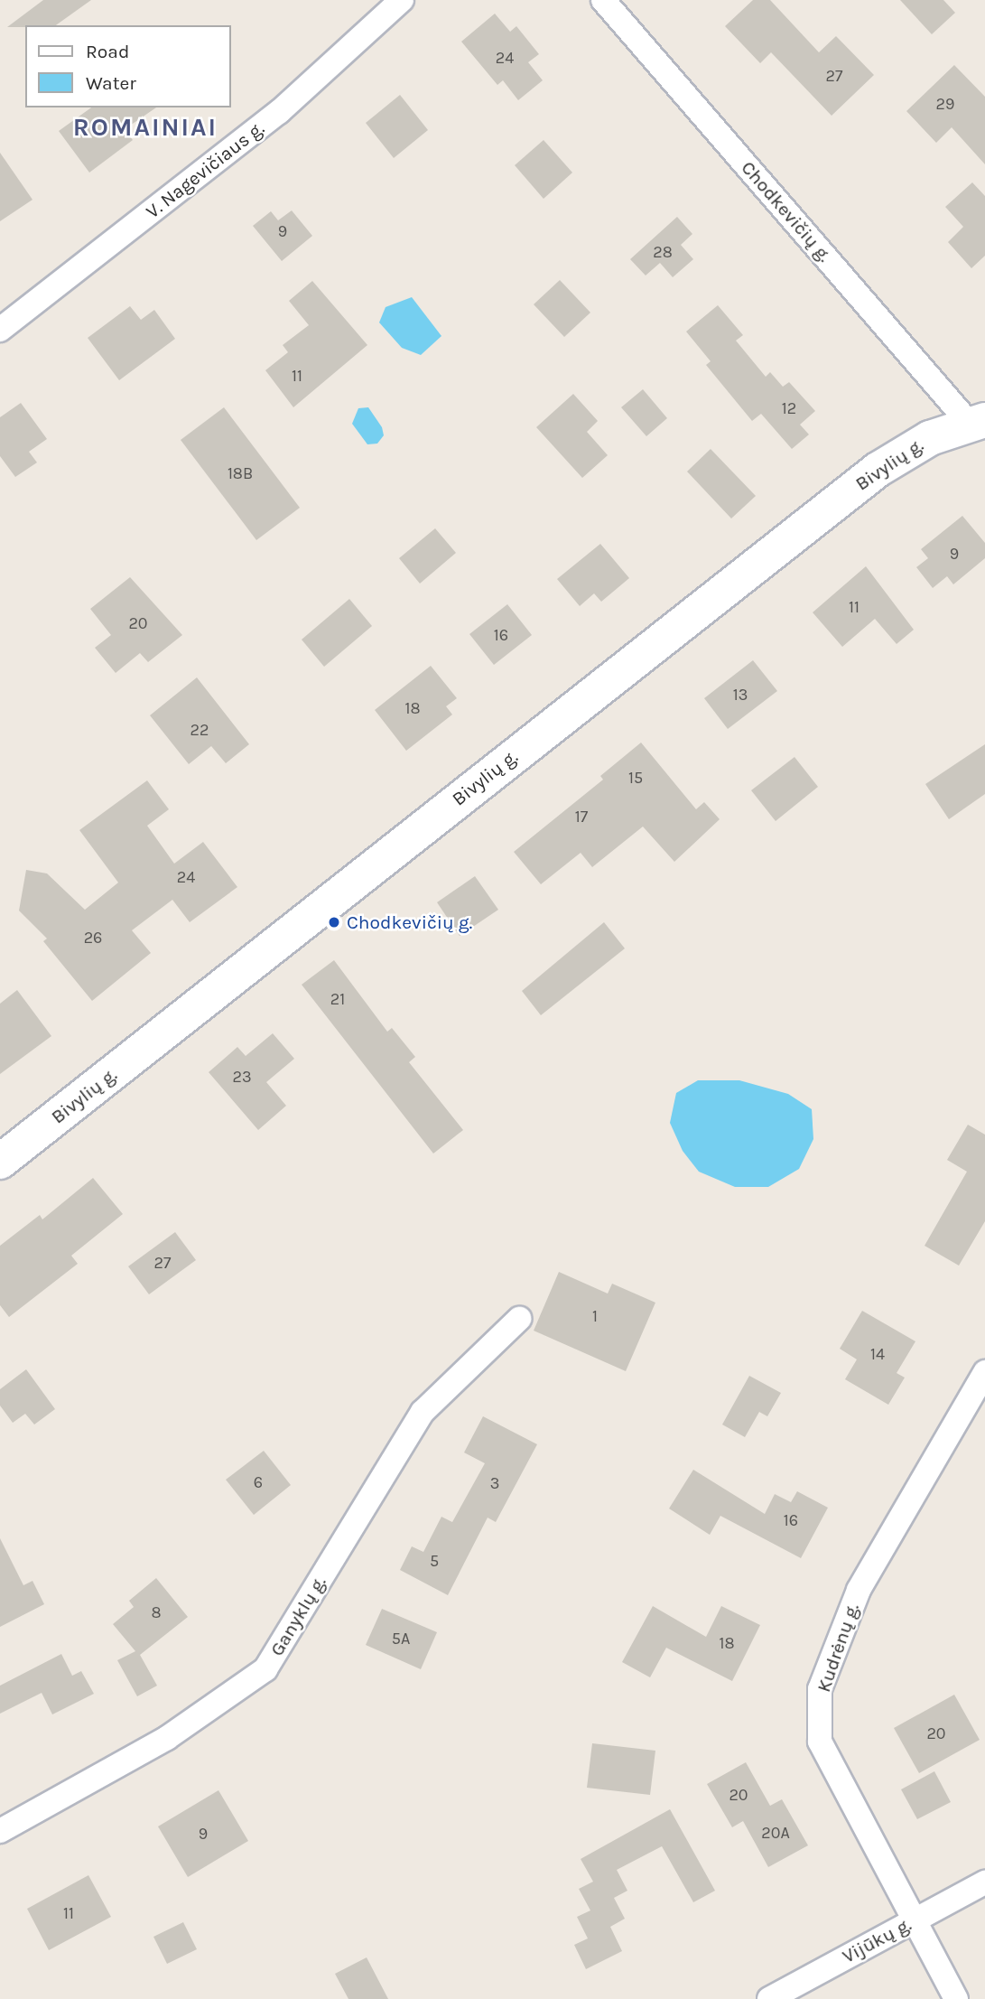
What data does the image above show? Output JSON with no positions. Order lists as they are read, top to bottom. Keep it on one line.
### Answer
{"streets":{"street":["V. Nagevičiaus g.","Chodkevičių g.","Bivylių g.","Ganyklų g.","Kudrėnų g.","Vijūkų g."]},"crossings":[["Chodkevičių g.","Bivylių g."],["Kudrėnų g.","Vijūkų g."]],"districts":["ROMAINIAI"],"places":["Chodkevičių g."],"house_numbers":["24","27","29","9","28","11","12","18B","9","11","20","16","13","18","22","15","17","24","26","21","23","27","1","14","6","3","16","5","8","5A","18","20","20","20A","9","11"],"legend":["Road","Water"]}
